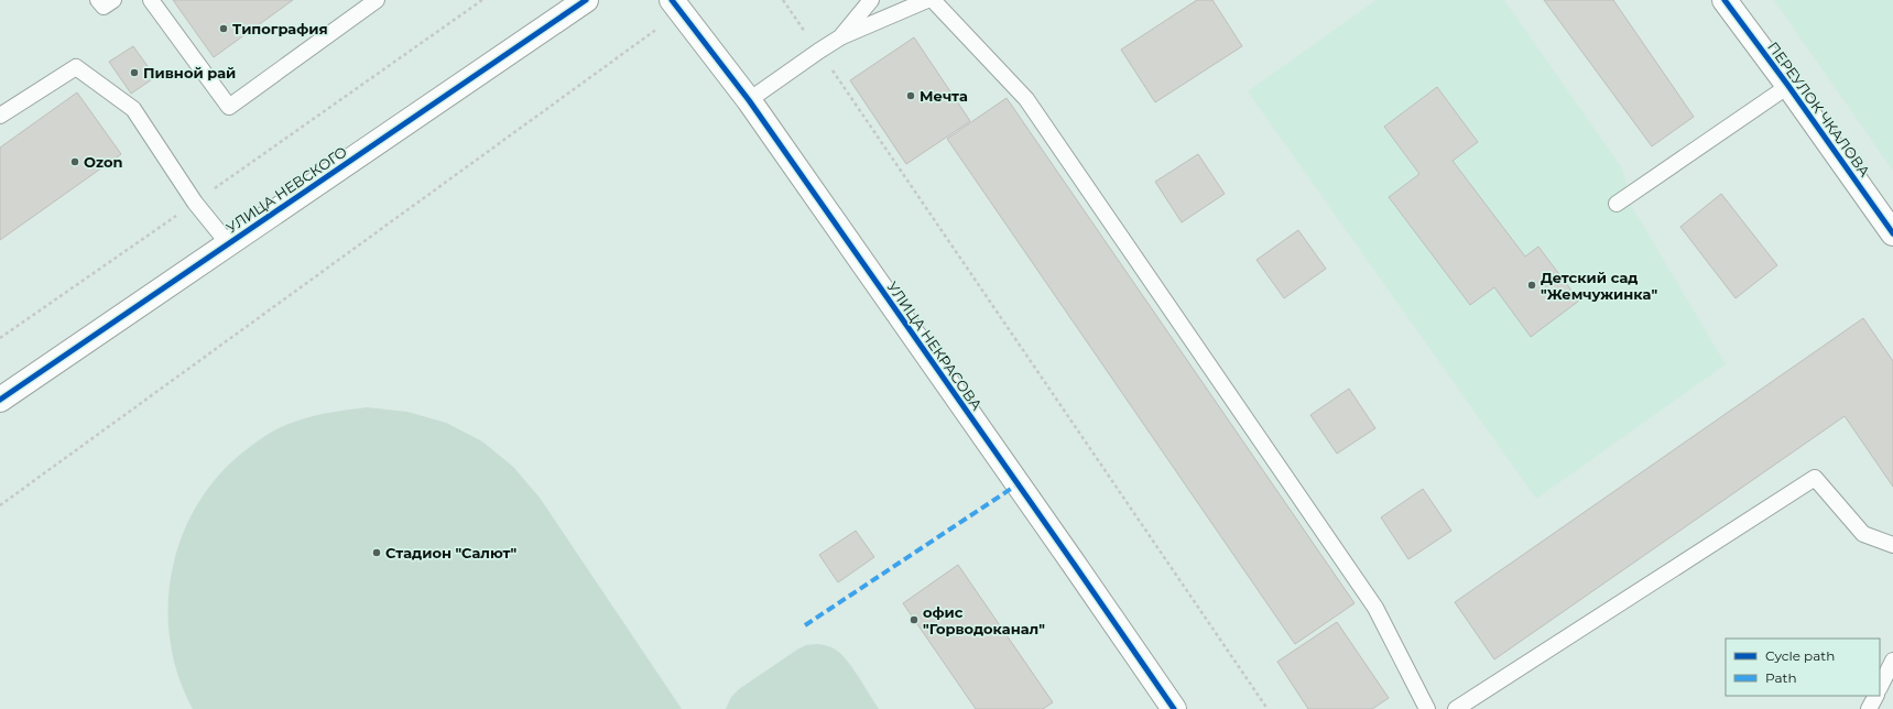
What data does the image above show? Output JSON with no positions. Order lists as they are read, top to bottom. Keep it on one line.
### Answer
{"streets":{"street":["ПЕРЕУЛОК ЧКАЛОВА","УЛИЦА НЕВСКОГО","УЛИЦА НЕКРАСОВА"]},"places":["Типография","Пивной рай","Мечта","Ozon","Детский сад \"Жемчужинка\"","Стадион \"Салют\"","офис \"Горводоканал\""],"legend":["Cycle path","Path"]}
